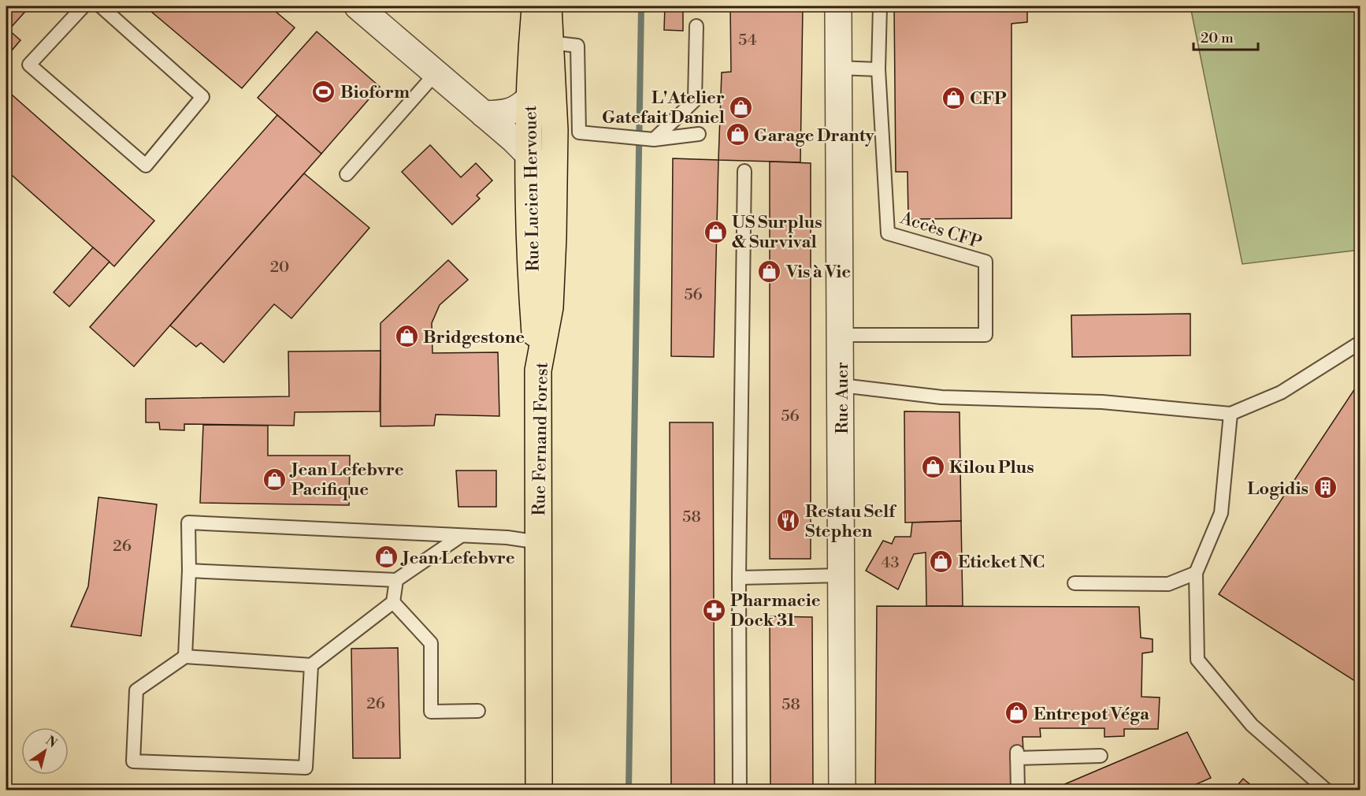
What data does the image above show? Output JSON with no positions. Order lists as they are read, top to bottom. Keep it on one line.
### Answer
{"streets":{"main road":["Rue Lucien Hervouet","Rue Fernand Forest"],"street":["Rue Auer"],"lane":["Accès CFP"]},"crossings":[["Rue Lucien Hervouet","Rue Fernand Forest"],["Accès CFP","Rue Auer"]],"places":{"sports":["Bioform"],"shop":["CFP","L'Atelier Gatefait Daniel","Garage Dranty","US Surplus & Survival","Vis à Vie","Bridgestone","Kilou Plus","Jean Lefebvre Pacifique","Jean Lefebvre","Eticket NC","Entrepot Véga"],"building":["Logidis"],"restaurant":["Restau Self Stephen"],"pharmacy":["Pharmacie Dock 31"]},"house_numbers":["54","20","56","56","58","26","43","26","58"],"scale_bar":"20 m","north":"top right"}
